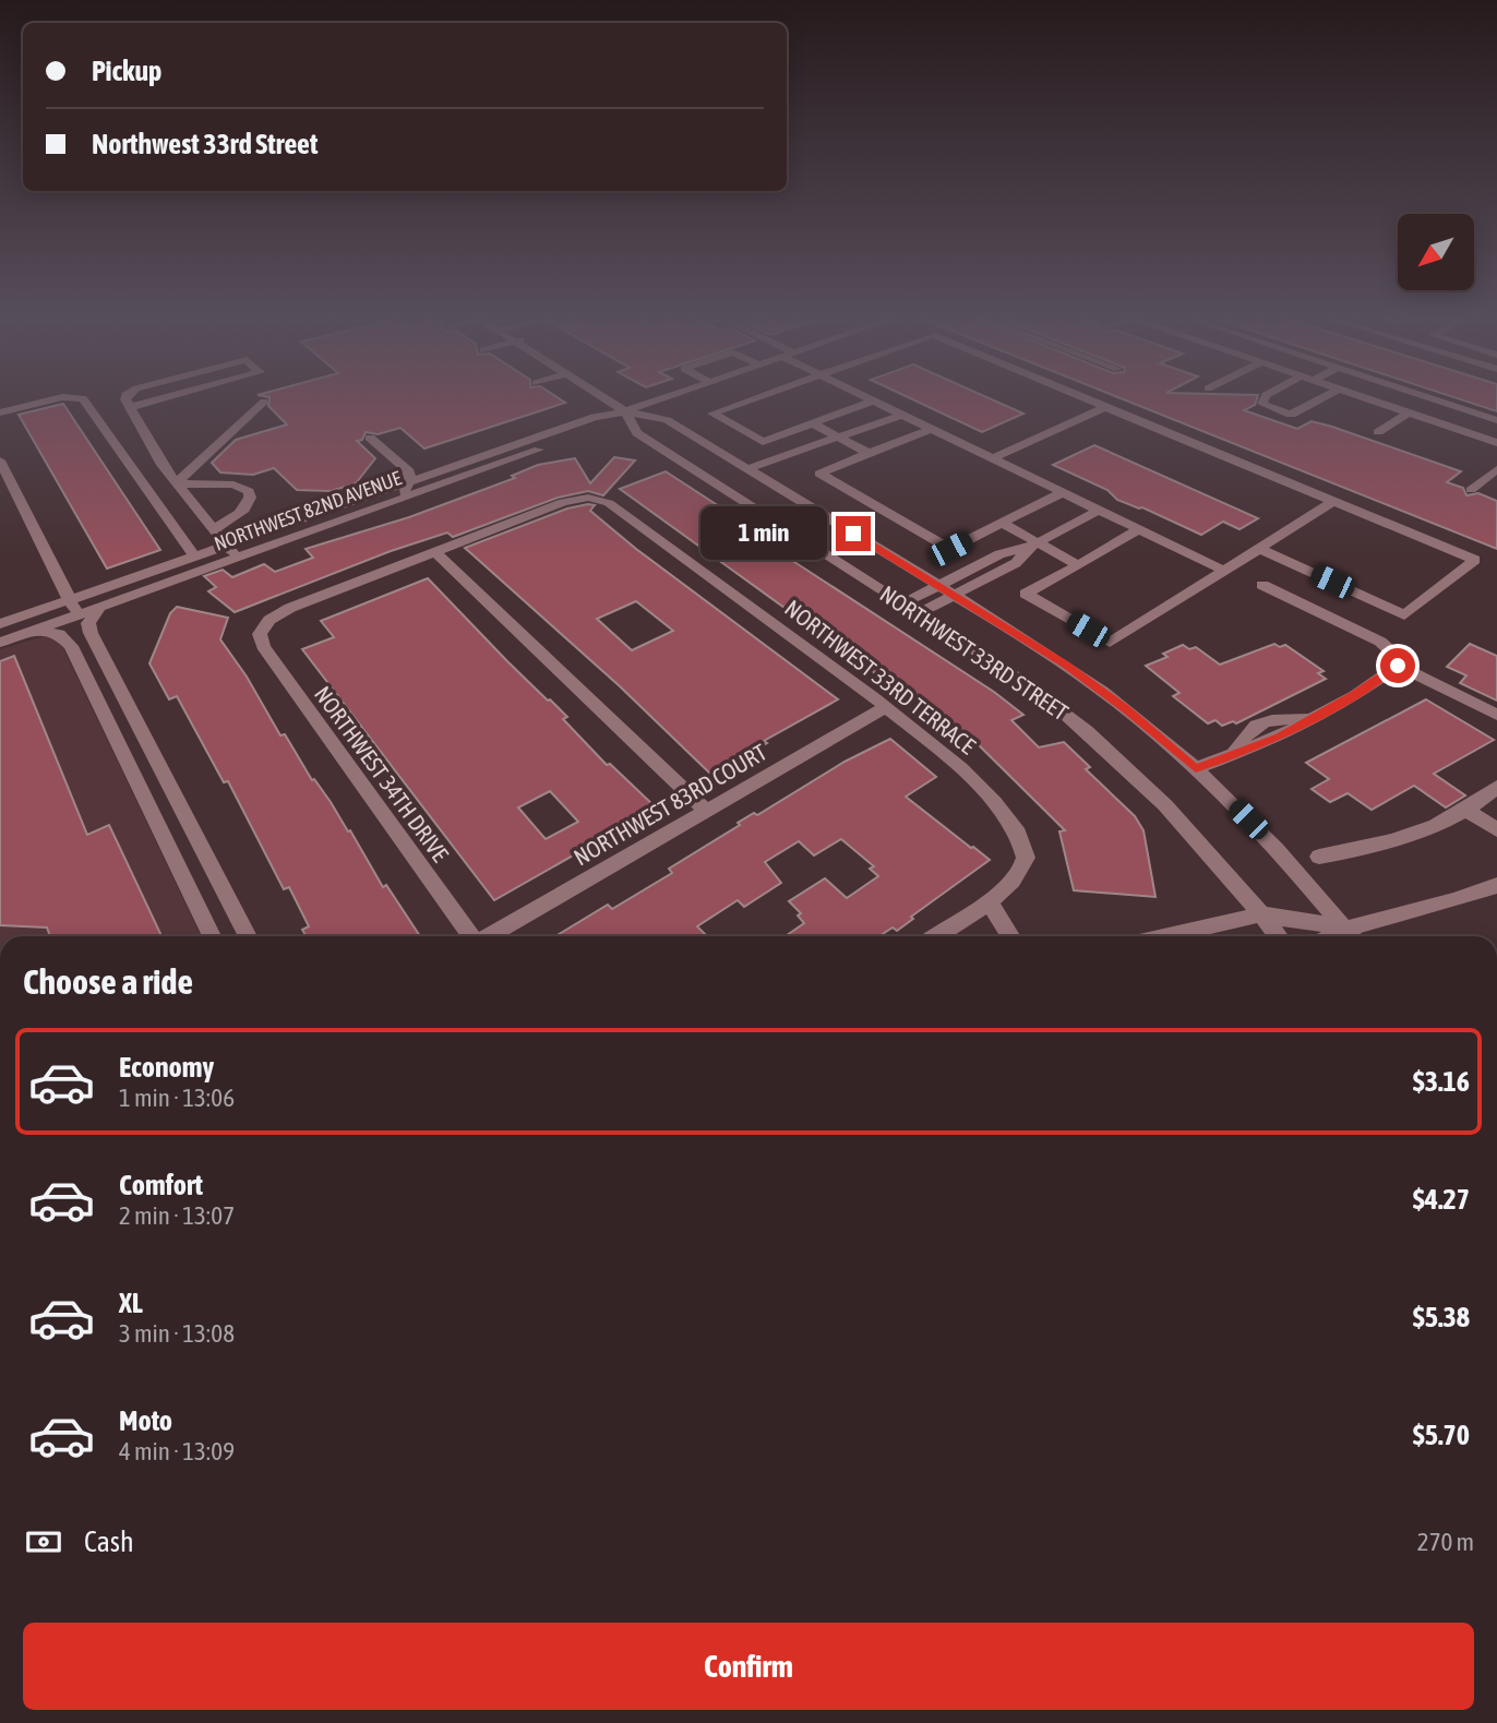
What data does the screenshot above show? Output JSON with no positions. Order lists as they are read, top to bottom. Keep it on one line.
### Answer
{"streets":{"street":["NORTHWEST 82ND AVENUE","NORTHWEST 33RD STREET","NORTHWEST 33RD TERRACE","NORTHWEST 34TH DRIVE","NORTHWEST 83RD COURT"]},"crossings":[["NORTHWEST 82ND AVENUE","NORTHWEST 33RD STREET"],["NORTHWEST 33RD TERRACE","NORTHWEST 34TH DRIVE"],["NORTHWEST 33RD TERRACE","NORTHWEST 83RD COURT"]],"north":"bottom left","page":{"banner":["Pickup","Northwest 33rd Street"],"bubble":"1 min","heading":"Choose a ride","list":[{"name":"Economy","note":"1 min · 13:06","value":"$3.16"},{"name":"Comfort","note":"2 min · 13:07","value":"$4.27"},{"name":"XL","note":"3 min · 13:08","value":"$5.38"},{"name":"Moto","note":"4 min · 13:09","value":"$5.70"}],"pay":["Cash","270 m"],"buttons":"Confirm"}}
